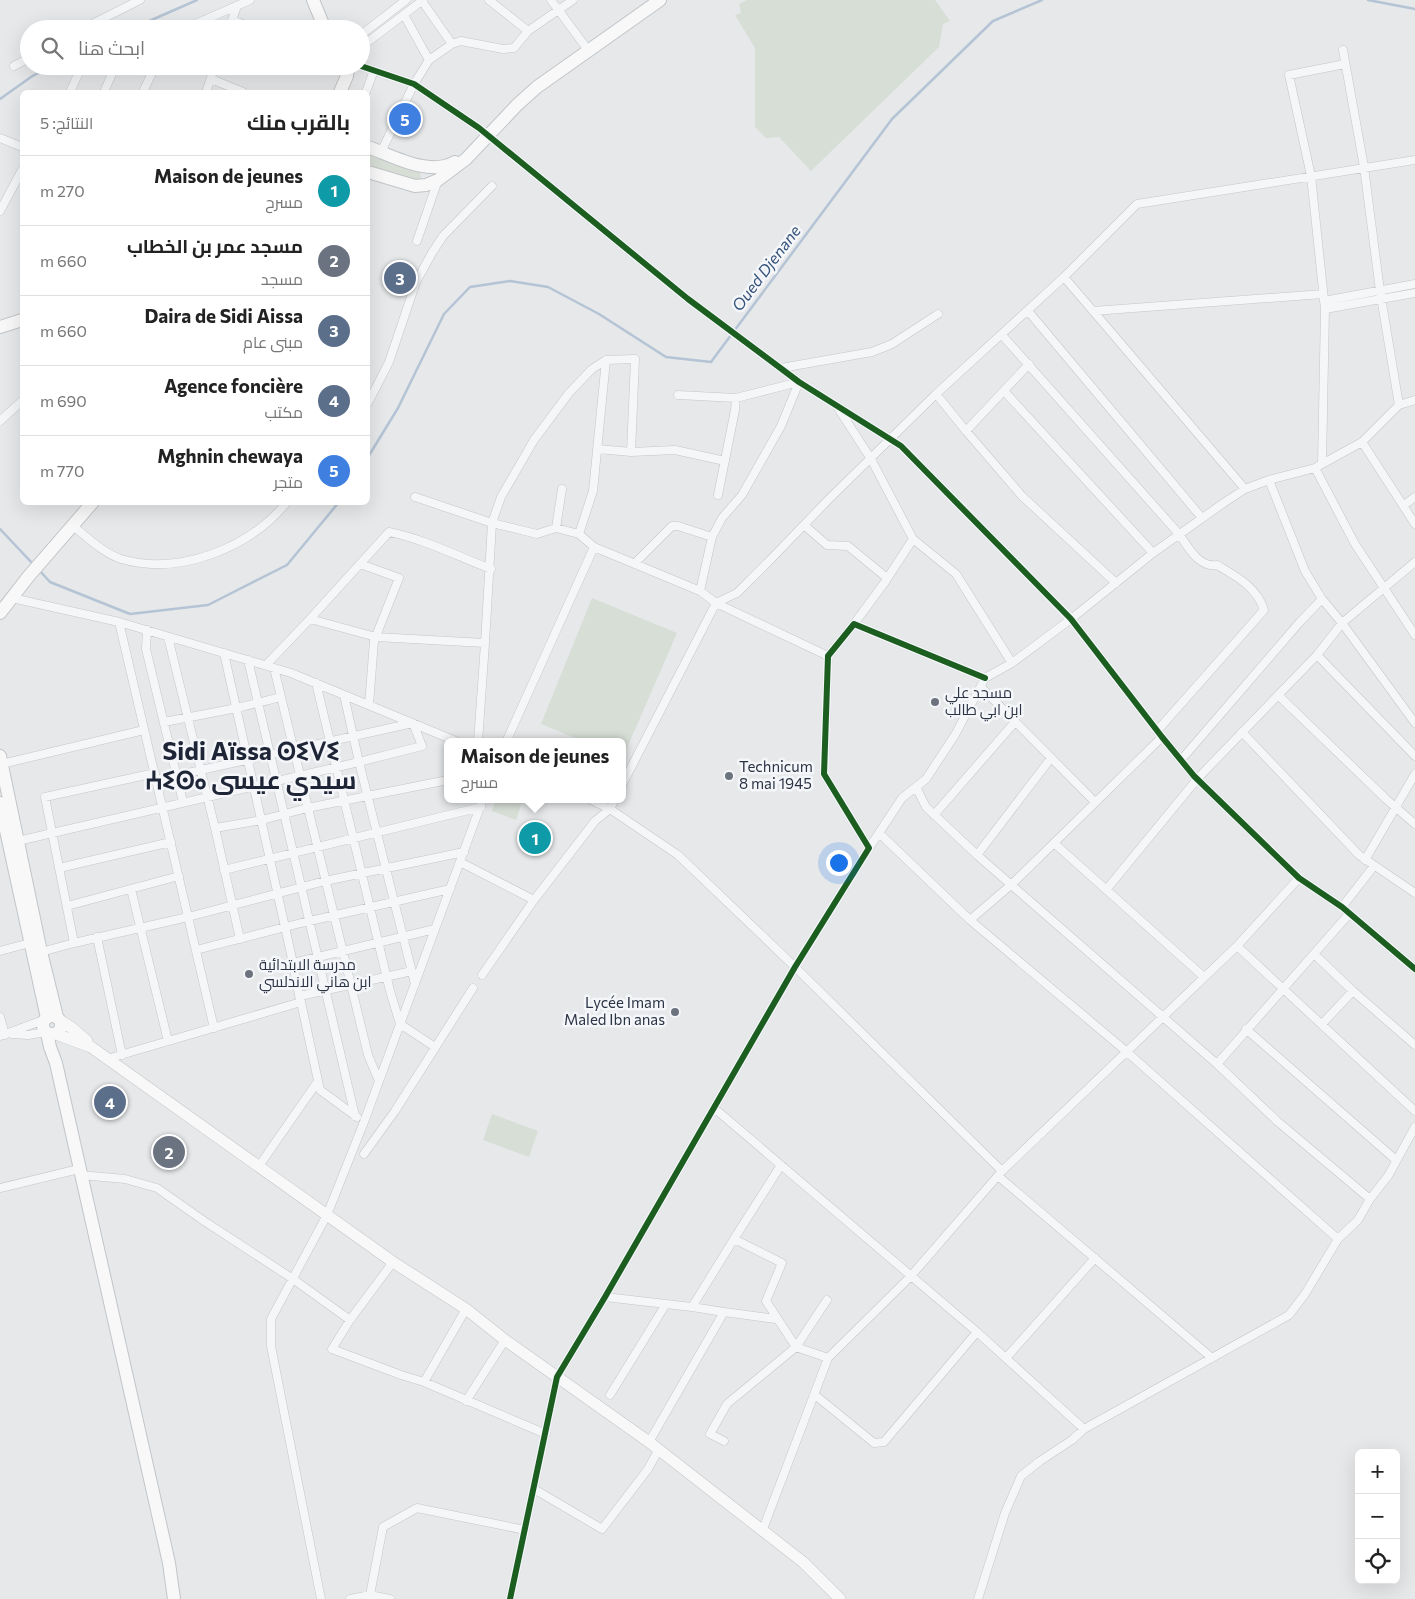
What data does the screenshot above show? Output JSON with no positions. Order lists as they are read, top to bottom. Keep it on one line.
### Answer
{"districts":["Sidi Aïssa ⵙⵉⴸⵉ ⵄⵉⵙⴰ سيدي عيسى"],"water":["Oued Djenane"],"places":["مسجد علي ابن ابي طالب","Technicum 8 mai 1945","مدرسة الابتدائية ابن هاني الاندلسي","Lycée Imam Maled Ibn anas"],"page":{"search":"ابحث هنا","heading":["بالقرب منك","النتائج: 5"],"pins":["5","3","1","4","2"],"list":[{"mark":"1","name":"Maison de jeunes","note":"مسرح","value":"270 m"},{"mark":"2","name":"مسجد عمر بن الخطاب","note":"مسجد","value":"660 m"},{"mark":"3","name":"Daira de Sidi Aissa","note":"مبنى عام","value":"660 m"},{"mark":"4","name":"Agence foncière","note":"مكتب","value":"690 m"},{"mark":"5","name":"Mghnin chewaya","note":"متجر","value":"770 m"}],"popup":["Maison de jeunes","مسرح"],"map_buttons":["+","−"]}}
